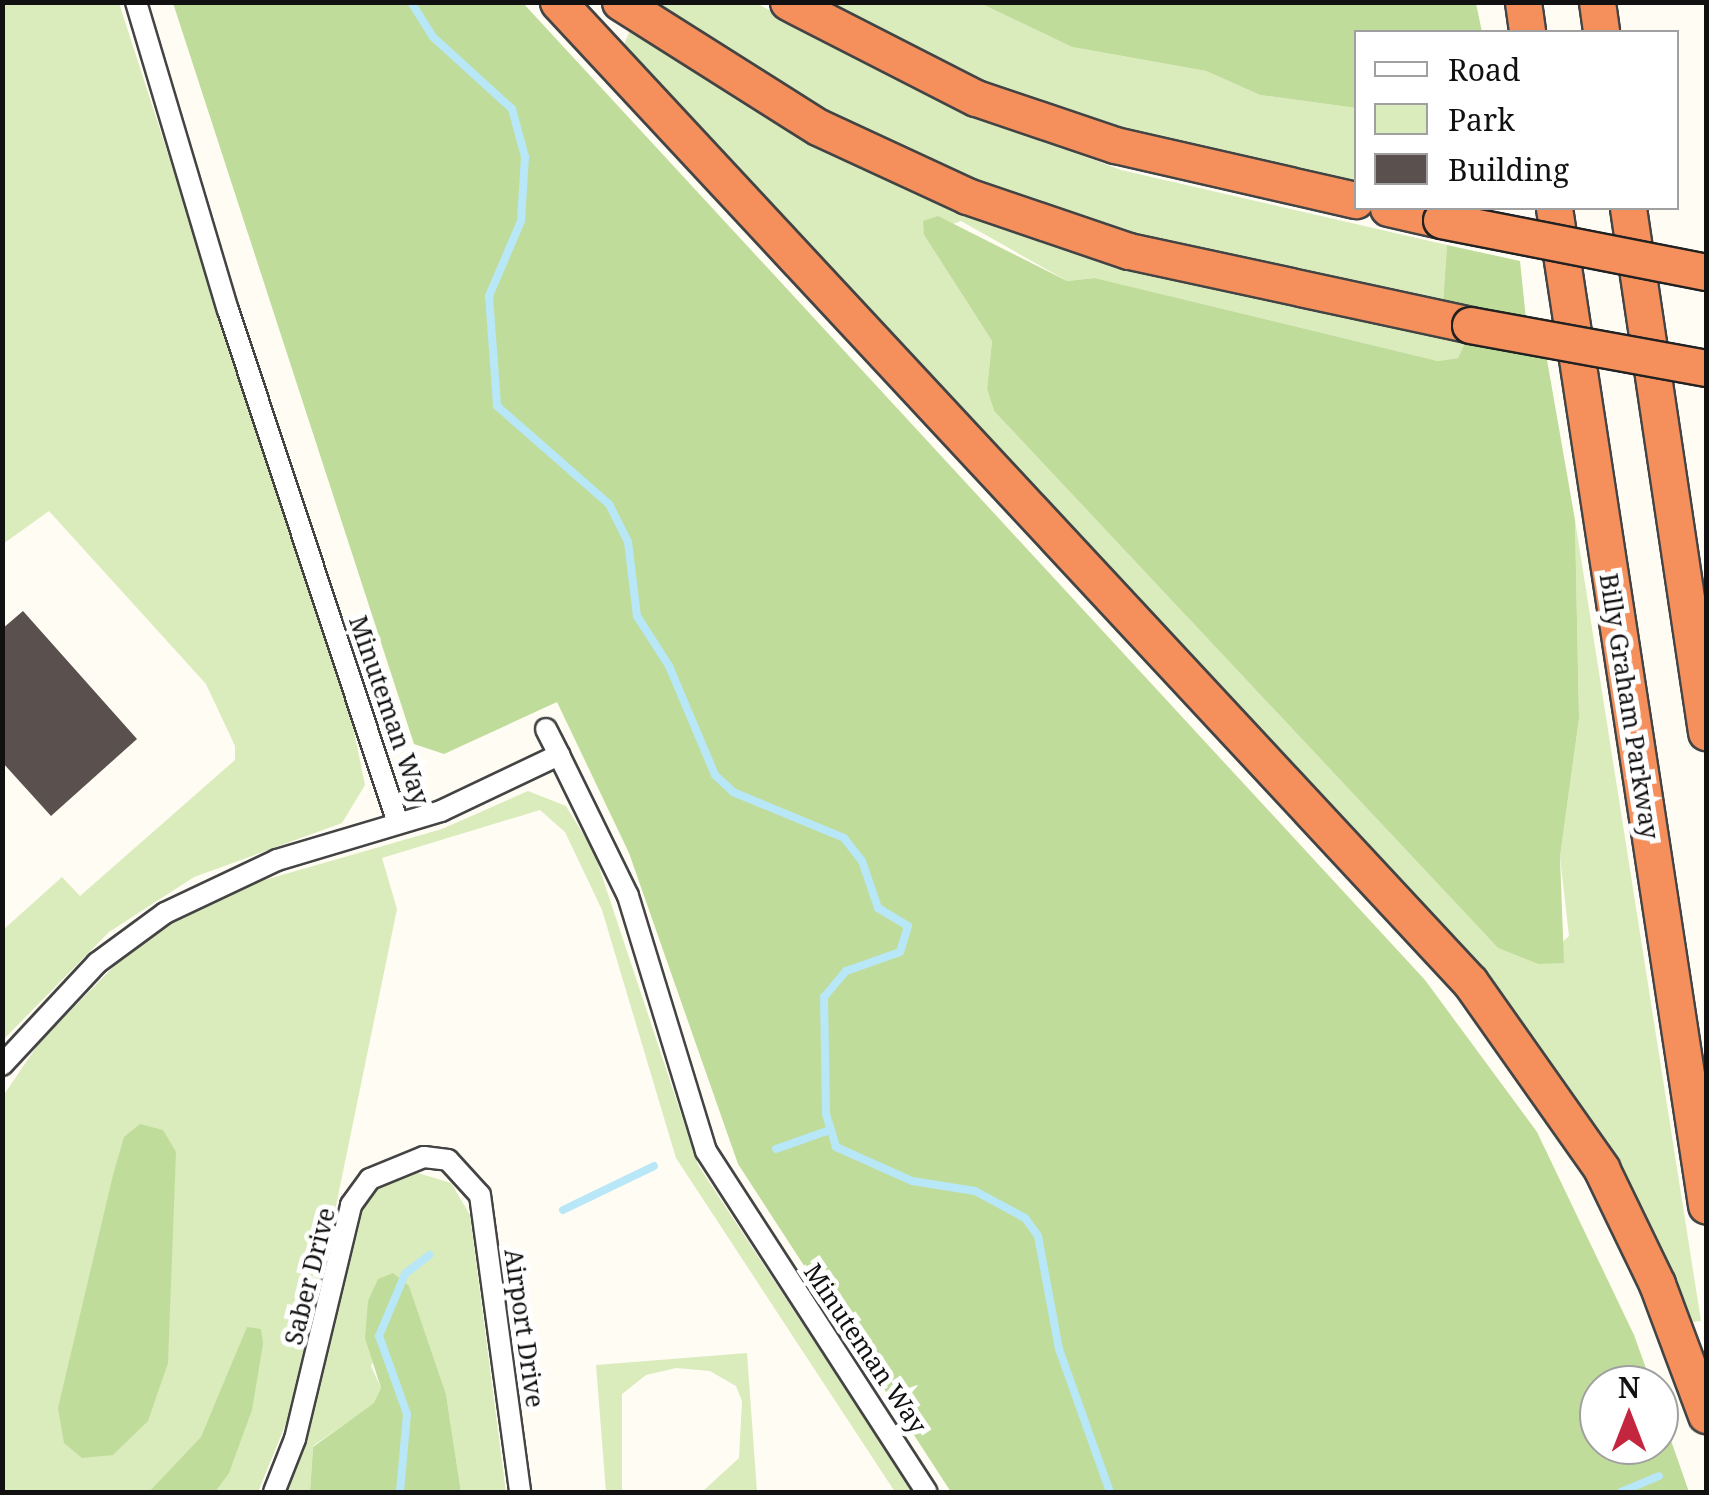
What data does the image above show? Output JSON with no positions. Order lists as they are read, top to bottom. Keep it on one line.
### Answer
{"streets":{"highway":["Billy Graham Parkway"],"street":["Minuteman Way","Saber Drive","Airport Drive"]},"crossings":[["Saber Drive","Airport Drive"]],"legend":["Road","Park","Building"],"north":"top"}
